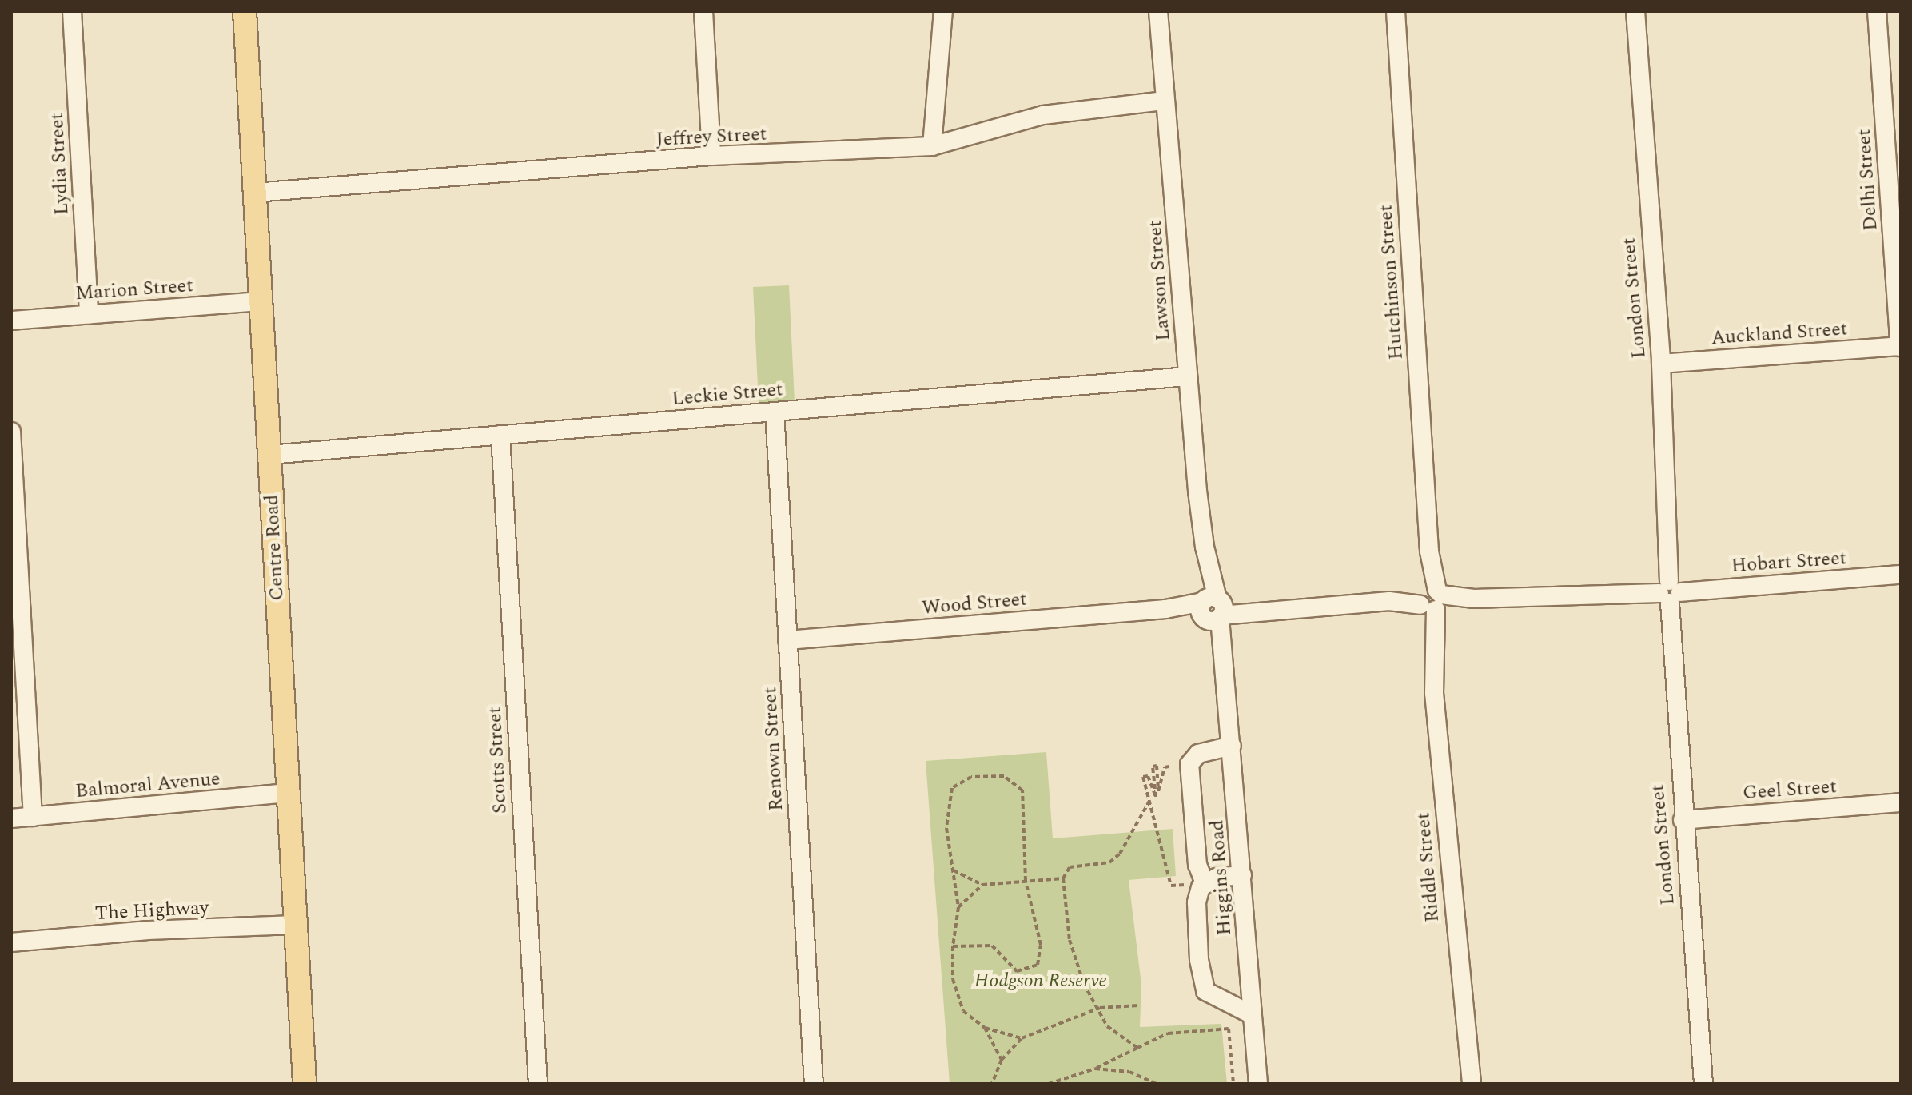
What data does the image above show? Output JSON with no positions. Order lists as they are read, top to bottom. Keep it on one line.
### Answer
{"streets":{"main road":["Centre Road"],"street":["Jeffrey Street","Lydia Street","Delhi Street","Lawson Street","Hutchinson Street","Marion Street","London Street","Auckland Street","Leckie Street","Hobart Street","Wood Street","Renown Street","Scotts Street","Balmoral Avenue","Geel Street","Riddle Street","Higgins Road","The Highway"]},"crossings":[["Jeffrey Street","Lawson Street"],["Jeffrey Street","Centre Road"],["Lydia Street","Marion Street"],["Delhi Street","Auckland Street"],["Lawson Street","Leckie Street"],["Lawson Street","Hobart Street"],["Lawson Street","Wood Street"],["Lawson Street","Higgins Road"],["Hutchinson Street","Hobart Street"],["Hutchinson Street","Riddle Street"],["Marion Street","Centre Road"],["London Street","Auckland Street"],["London Street","Hobart Street"],["London Street","Geel Street"],["Leckie Street","Centre Road"],["Leckie Street","Renown Street"],["Leckie Street","Scotts Street"],["Centre Road","Balmoral Avenue"],["Centre Road","The Highway"],["Hobart Street","Wood Street"],["Hobart Street","Riddle Street"],["Hobart Street","Higgins Road"],["Wood Street","Renown Street"],["Wood Street","Higgins Road"]],"parks":["Hodgson Reserve"]}
